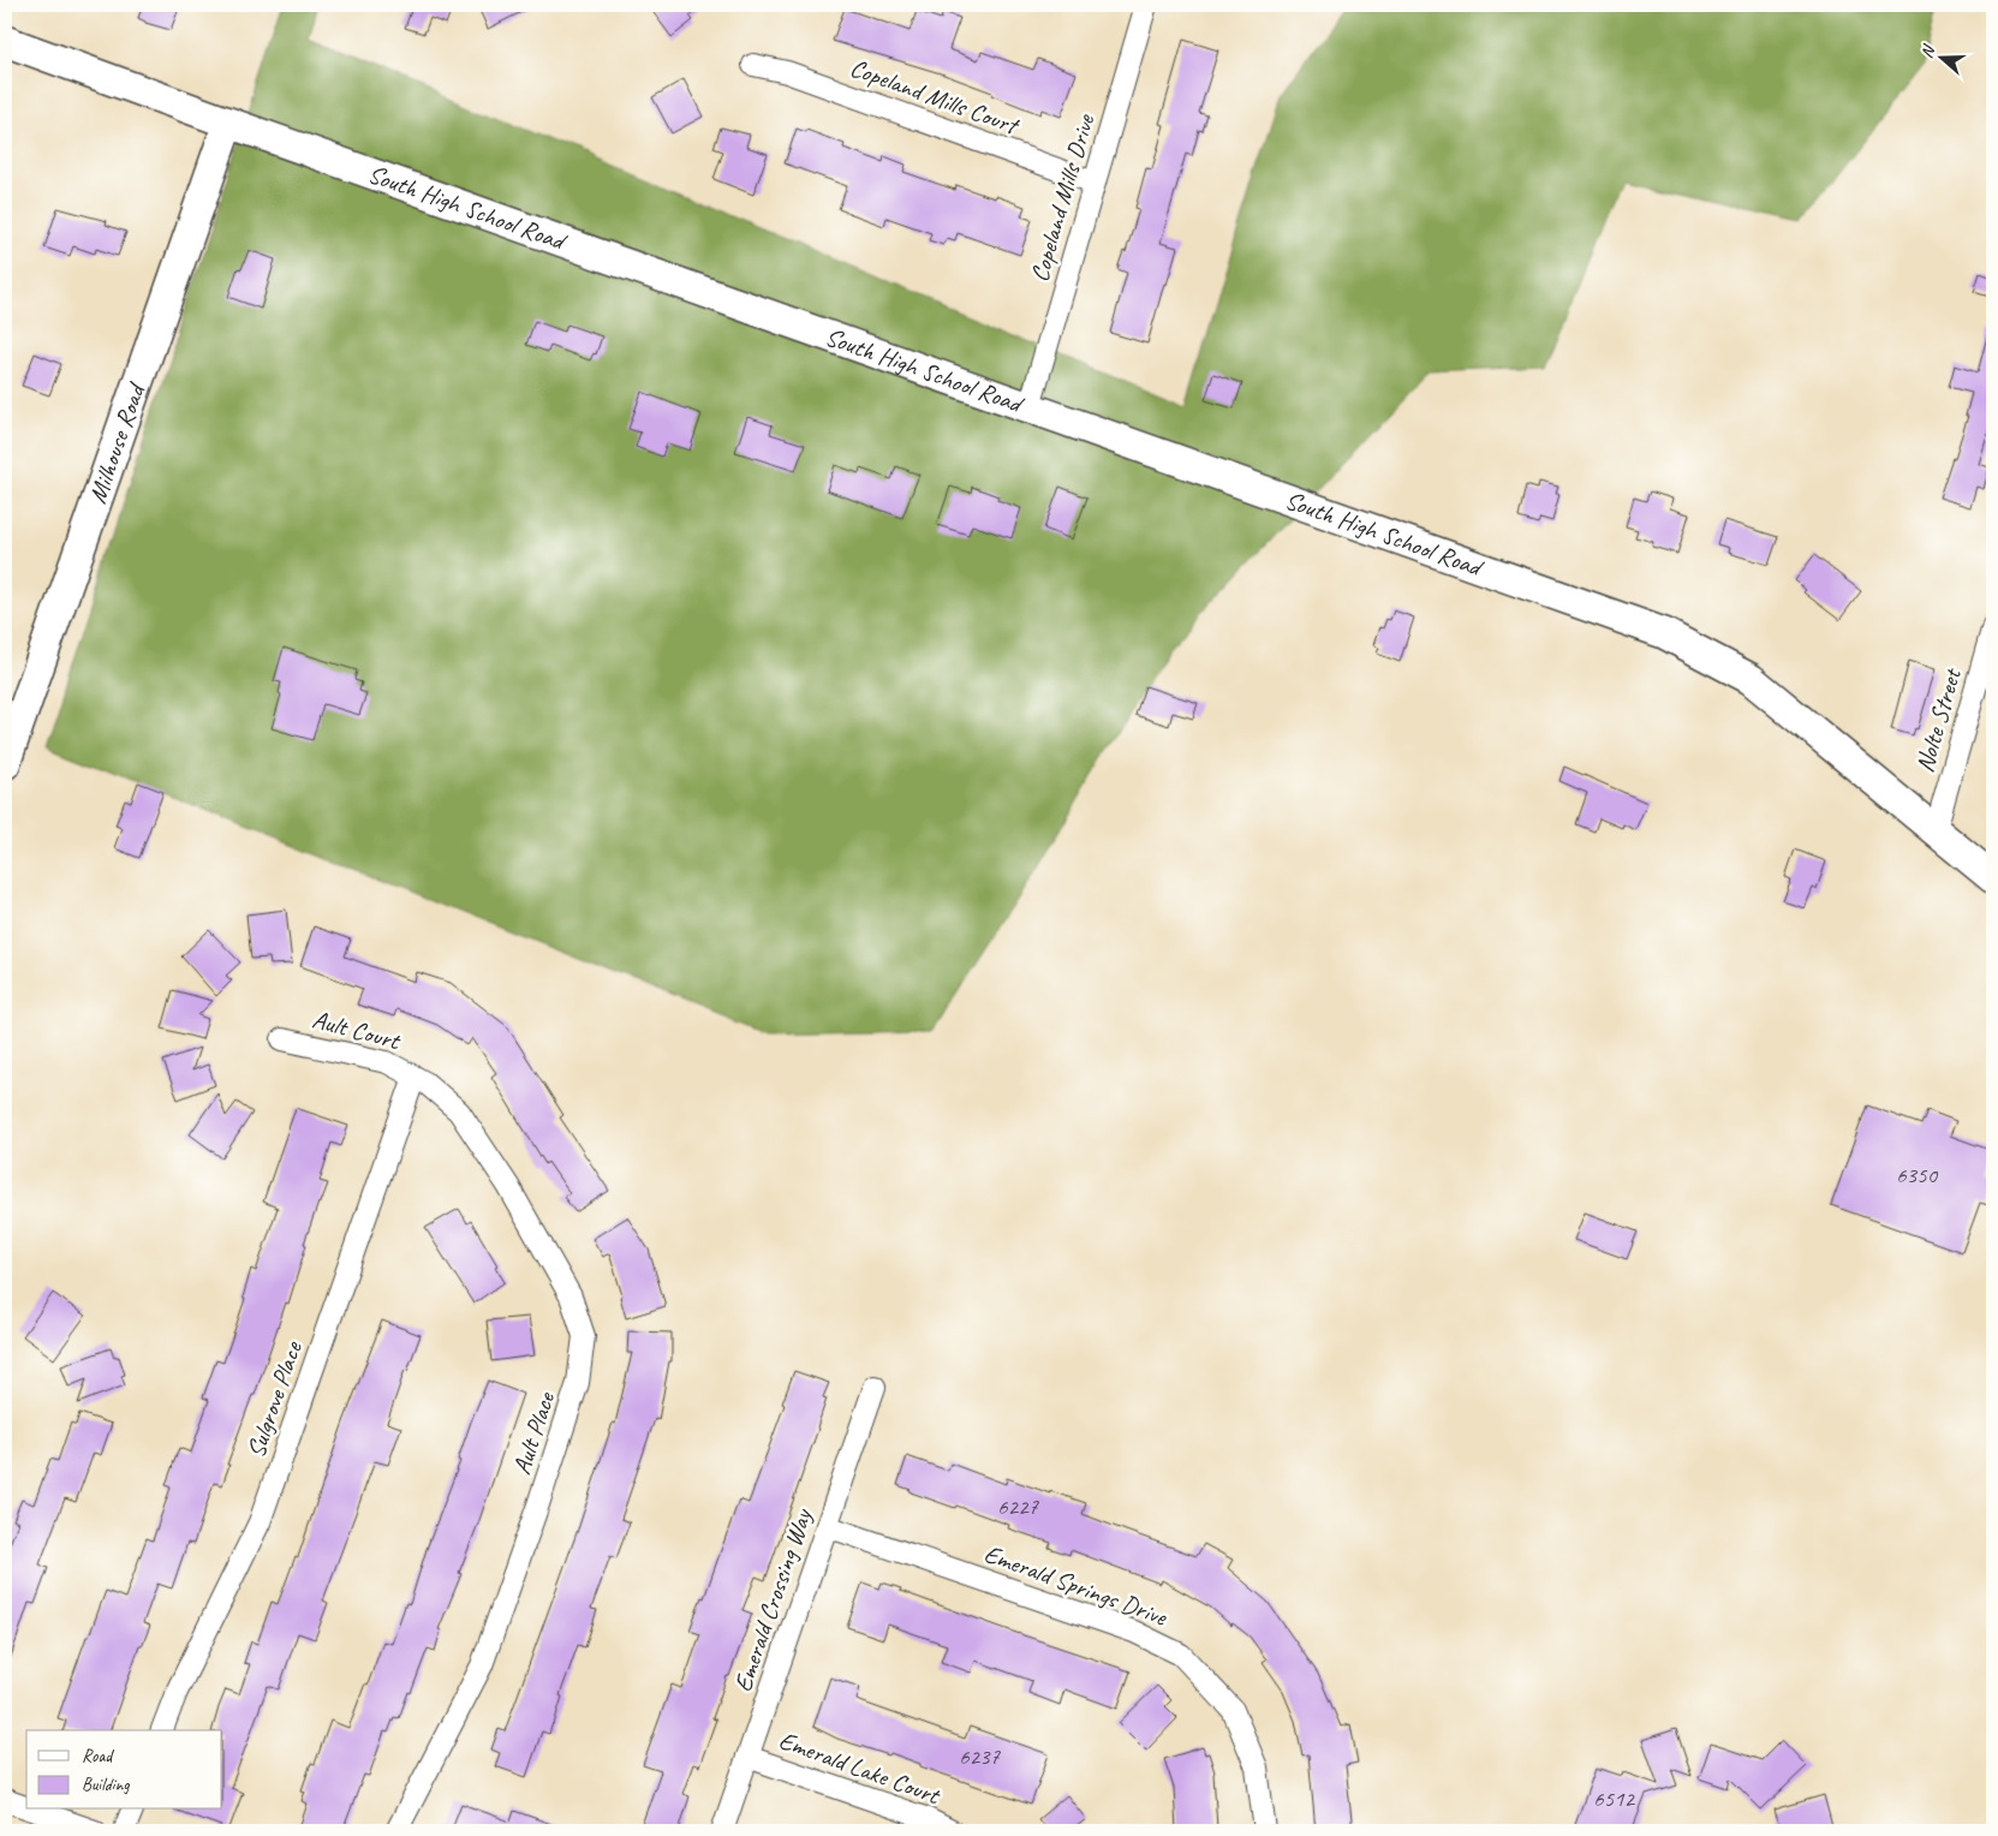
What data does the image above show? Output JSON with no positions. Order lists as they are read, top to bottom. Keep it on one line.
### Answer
{"streets":{"main road":["South High School Road","Milhouse Road"],"street":["Copeland Mills Court","Copeland Mills Drive","Nolte Street","Ault Court","Sulgrove Place","Ault Place","Emerald Springs Drive","Emerald Crossing Way","Emerald Lake Court"]},"crossings":[["Copeland Mills Court","Copeland Mills Drive"],["Copeland Mills Drive","South High School Road"],["South High School Road","Milhouse Road"],["South High School Road","Nolte Street"],["Ault Court","Sulgrove Place"],["Ault Court","Ault Place"],["Sulgrove Place","Ault Place"],["Emerald Springs Drive","Emerald Crossing Way"],["Emerald Crossing Way","Emerald Lake Court"]],"house_numbers":["6350","6227","6237","6512"],"legend":["Road","Building"],"north":"left"}
